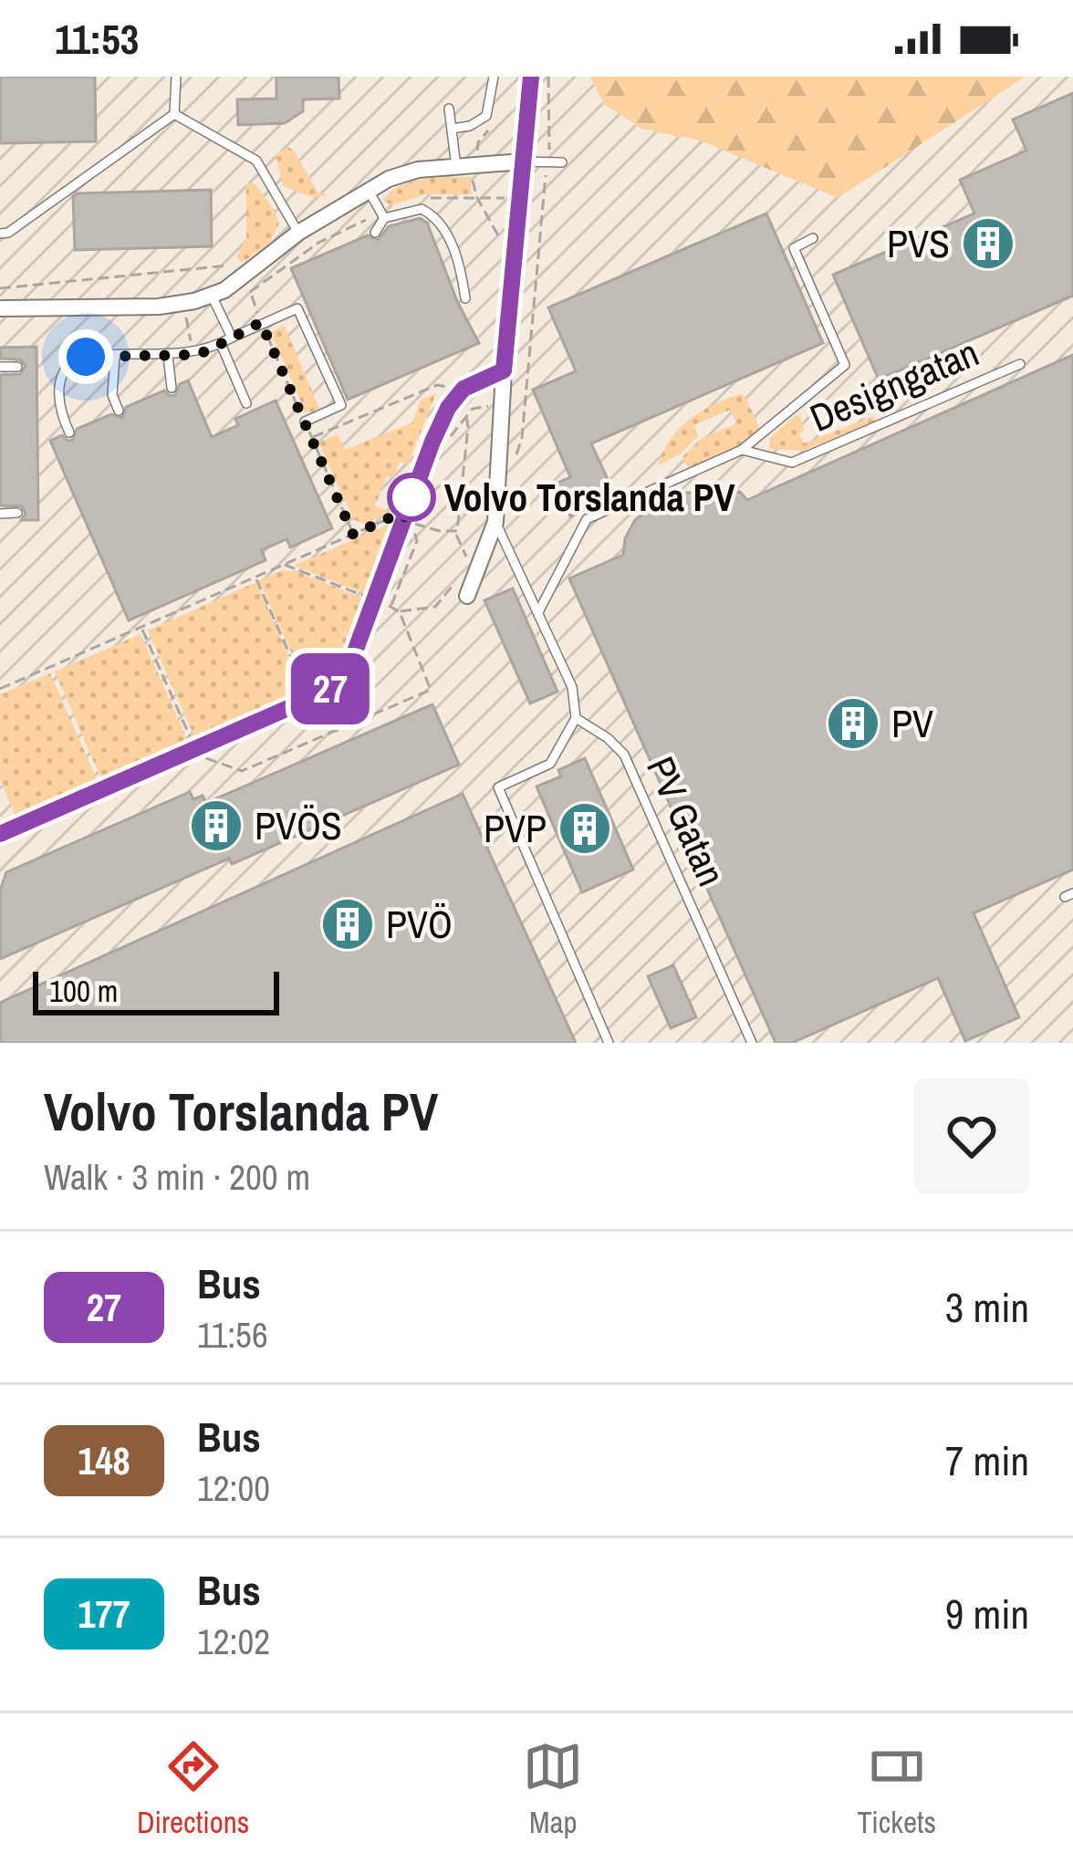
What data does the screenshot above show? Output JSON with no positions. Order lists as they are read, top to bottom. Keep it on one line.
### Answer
{"streets":{"lane":["Designgatan","PV Gatan"]},"places":{"building":["PVS","PV","PVÖS","PVP","PVÖ"],"other":["Volvo Torslanda PV"]},"lines":["bus line 27"],"scale_bar":"100 m","page":{"status":"11:53","on_map":"27","scale":"100 m","heading":["Volvo Torslanda PV","Walk · 3 min · 200 m"],"list":[{"mark":"27","name":"Bus","note":"11:56","value":"3 min"},{"mark":"148","name":"Bus","note":"12:00","value":"7 min"},{"mark":"177","name":"Bus","note":"12:02","value":"9 min"}],"tabs":["Directions","Map","Tickets"]}}
